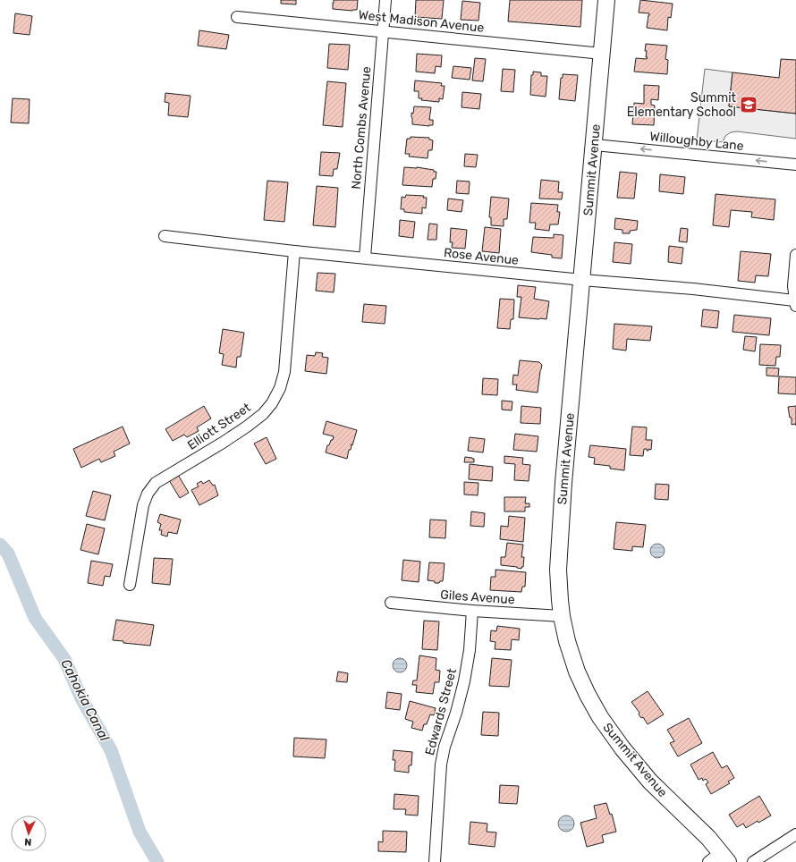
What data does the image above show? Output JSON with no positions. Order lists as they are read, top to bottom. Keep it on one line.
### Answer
{"streets":{"street":["West Madison Avenue","North Combs Avenue","Willoughby Lane","Summit Avenue","Rose Avenue","Elliott Street","Giles Avenue","Edwards Street"]},"crossings":[["West Madison Avenue","North Combs Avenue"],["West Madison Avenue","Summit Avenue"],["North Combs Avenue","Rose Avenue"],["Willoughby Lane","Summit Avenue"],["Summit Avenue","Rose Avenue"],["Summit Avenue","Giles Avenue"],["Rose Avenue","Elliott Street"],["Giles Avenue","Edwards Street"]],"one_way":["Willoughby Lane"],"water":["Cahokia Canal"],"places":{"school or university":["Summit Elementary School"]},"north":"bottom"}
